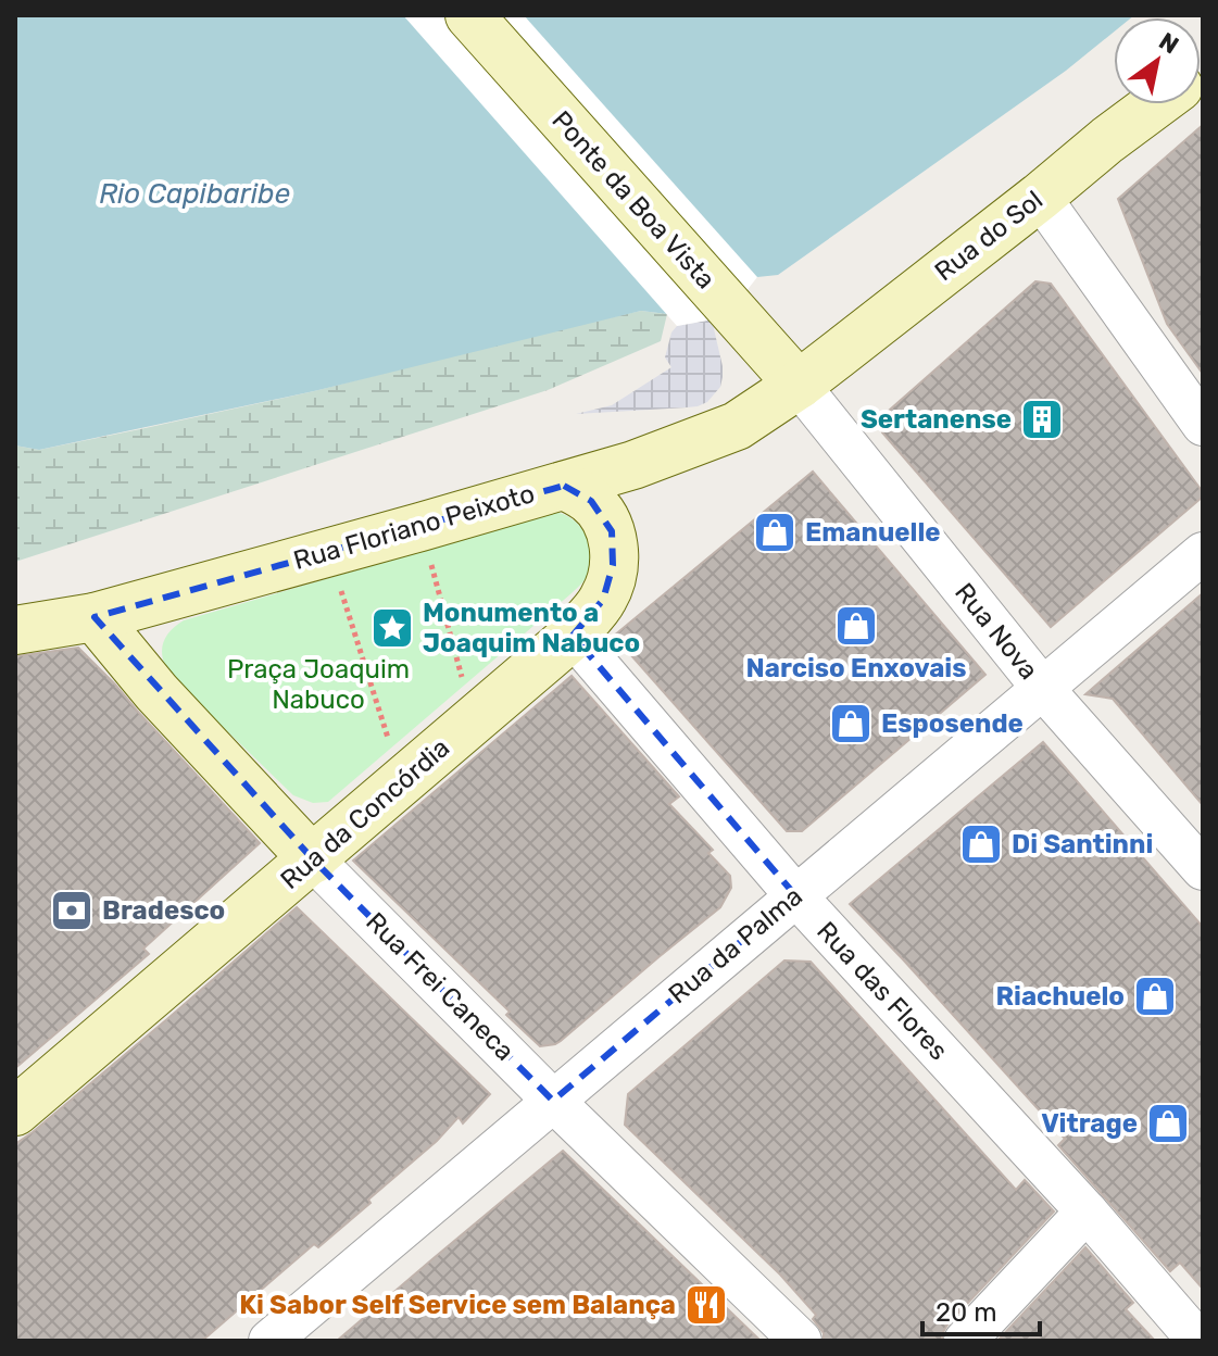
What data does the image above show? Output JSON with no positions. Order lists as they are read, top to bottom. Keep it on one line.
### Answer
{"streets":{"main road":["Ponte da Boa Vista","Rua do Sol","Rua Floriano Peixoto","Rua da Concórdia","Rua Frei Caneca"],"street":["Rua Nova","Rua da Palma","Rua das Flores"]},"crossings":[["Ponte da Boa Vista","Rua do Sol"],["Ponte da Boa Vista","Rua Floriano Peixoto"],["Ponte da Boa Vista","Rua Nova"],["Rua do Sol","Rua Floriano Peixoto"],["Rua do Sol","Rua Nova"],["Rua Floriano Peixoto","Rua Nova"],["Rua Floriano Peixoto","Rua da Concórdia"],["Rua Floriano Peixoto","Rua Frei Caneca"],["Rua Nova","Rua da Palma"],["Rua da Concórdia","Rua Frei Caneca"],["Rua da Concórdia","Rua das Flores"],["Rua da Palma","Rua Frei Caneca"],["Rua da Palma","Rua das Flores"]],"water":["Rio Capibaribe"],"parks":["Praça Joaquim Nabuco"],"places":{"building":["Sertanense"],"shop":["Emanuelle","Narciso Enxovais","Esposende","Di Santinni","Riachuelo","Vitrage"],"place":["Monumento a Joaquim Nabuco"],"bank":["Bradesco"],"restaurant":["Ki Sabor Self Service sem Balança"]},"scale_bar":"20 m","north":"top right"}
